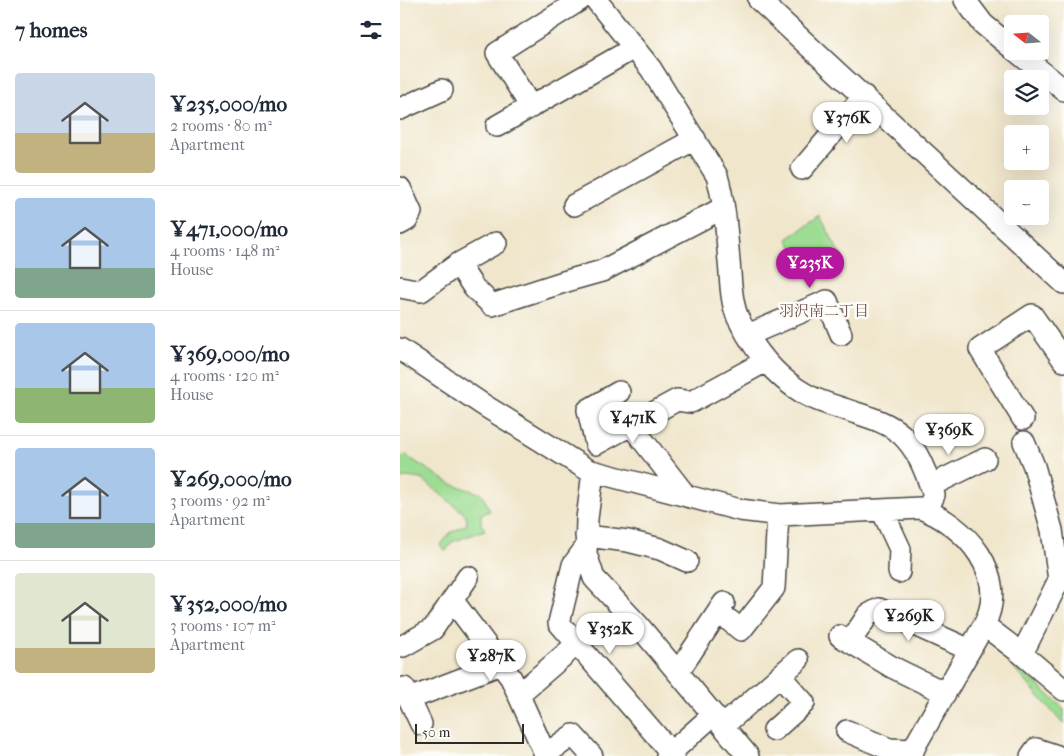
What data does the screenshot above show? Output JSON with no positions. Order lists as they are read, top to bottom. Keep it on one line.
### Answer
{"districts":["羽沢南二丁目"],"scale_bar":"50 m","north":"left","page":{"heading":"7 homes","map_buttons":["+","−"],"list":[{"name":"¥235,000/mo","note":"2 rooms · 80 m² · Apartment"},{"name":"¥471,000/mo","note":"4 rooms · 148 m² · House"},{"name":"¥369,000/mo","note":"4 rooms · 120 m² · House"},{"name":"¥269,000/mo","note":"3 rooms · 92 m² · Apartment"},{"name":"¥352,000/mo","note":"3 rooms · 107 m² · Apartment"}],"price":["¥376K","¥235K","¥471K","¥369K","¥269K","¥352K","¥287K"],"scale":"50 m"}}
